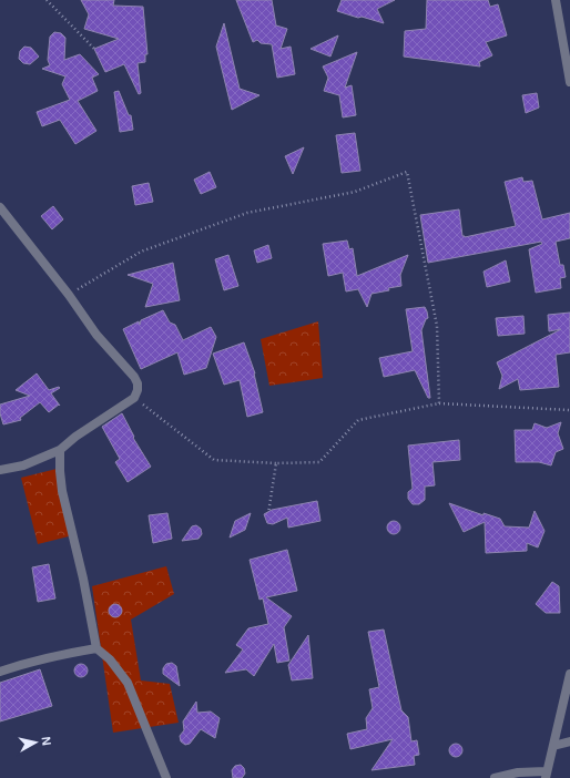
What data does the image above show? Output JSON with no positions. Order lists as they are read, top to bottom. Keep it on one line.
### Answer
{"north":"right"}
